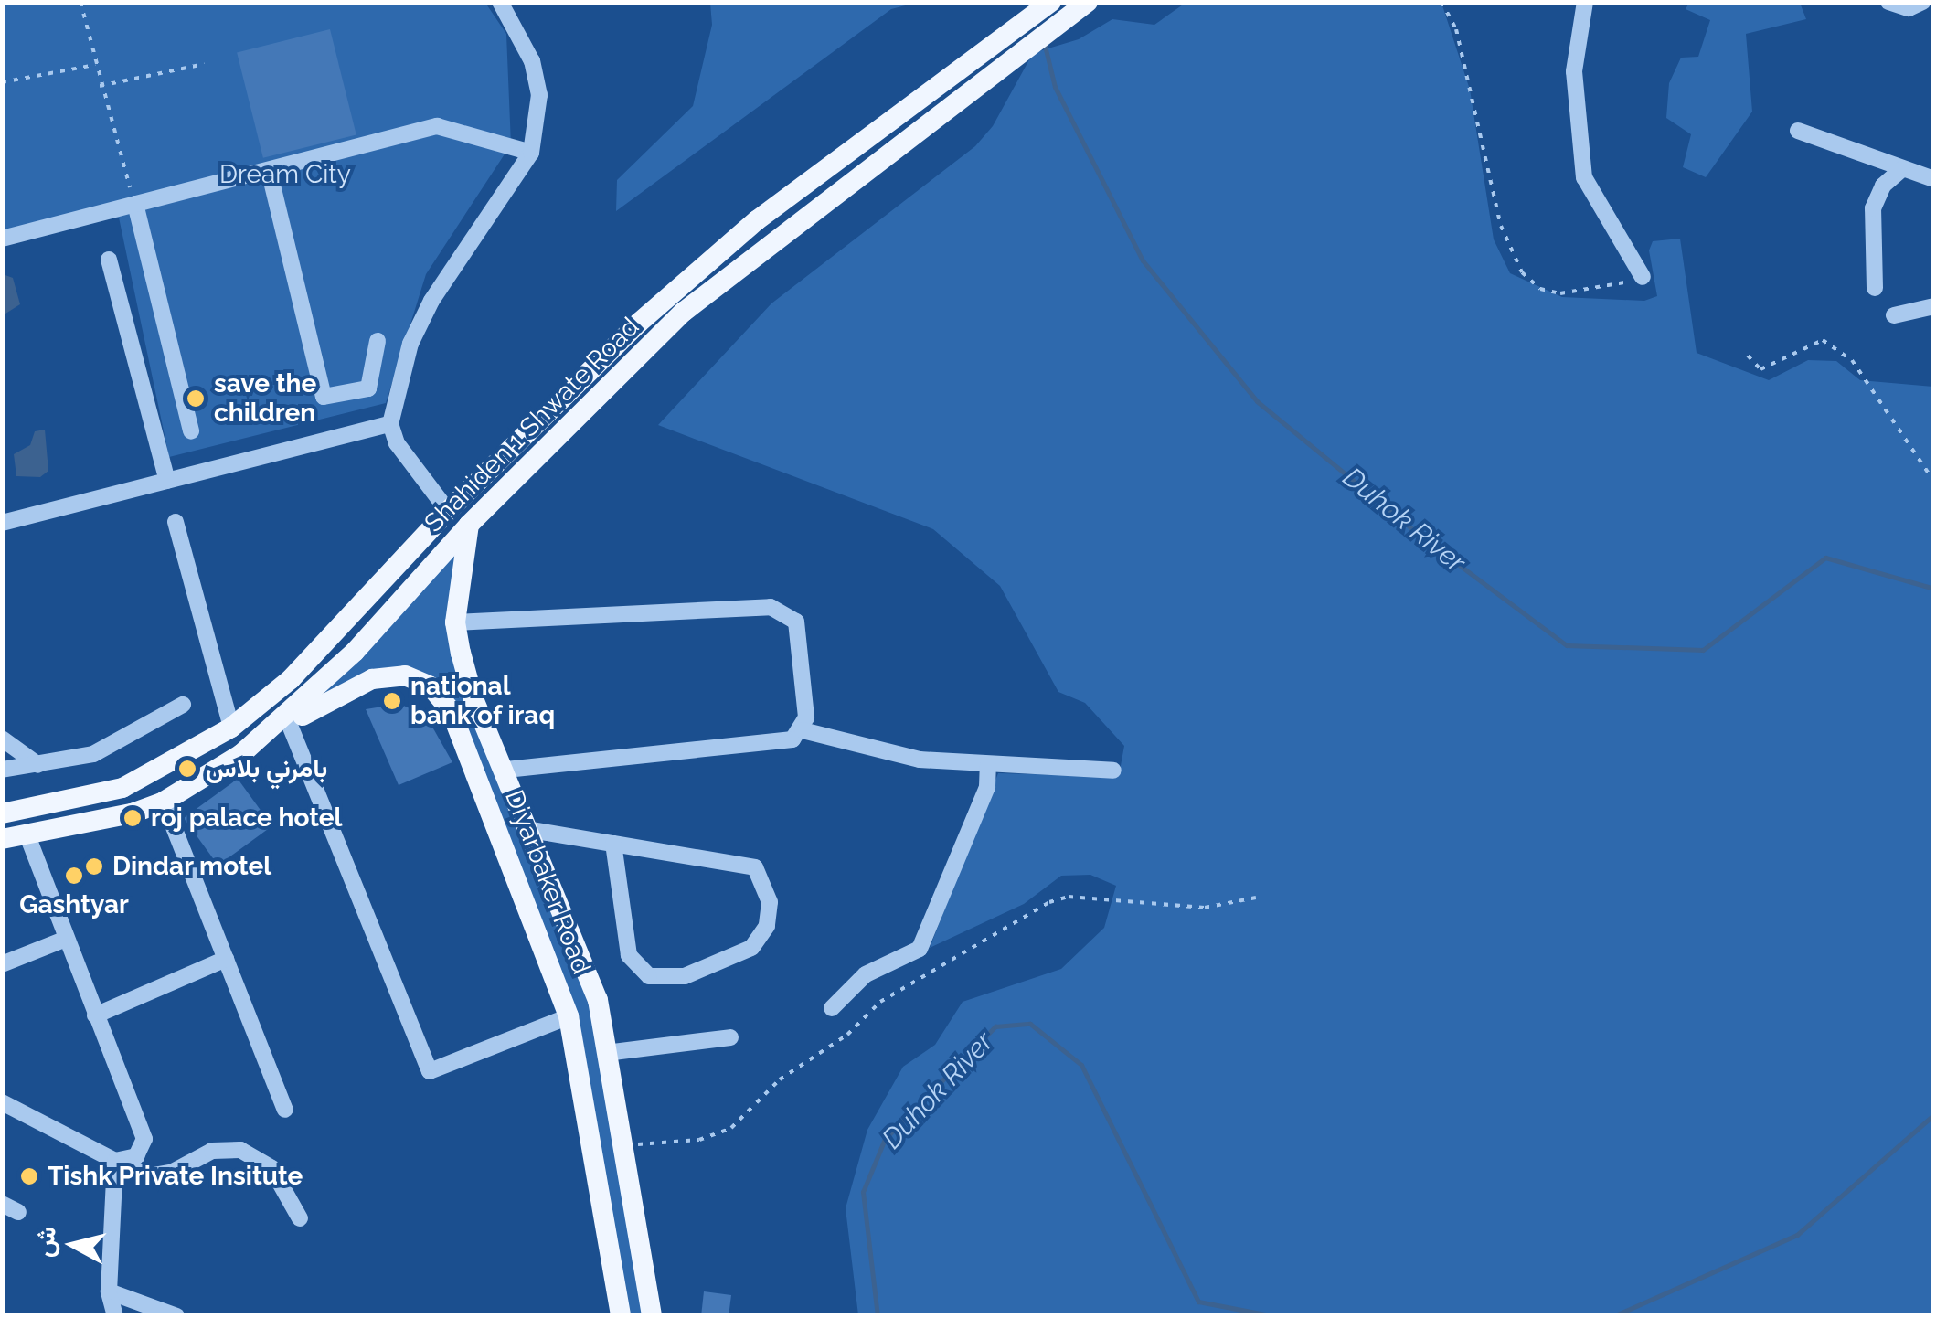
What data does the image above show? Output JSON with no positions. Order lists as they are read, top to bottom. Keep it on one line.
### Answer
{"streets":{"main road":["Shahiden 1 Shwate Road","Diyarbaker Road"]},"crossings":[["Shahiden 1 Shwate Road","Diyarbaker Road"]],"water":["Duhok River"],"parks":["Dream City"],"places":["save the children","national bank of iraq","بامرني بلاس","roj palace hotel","Dindar motel","Gashtyar","Tishk Private Insitute"],"north":"left"}
